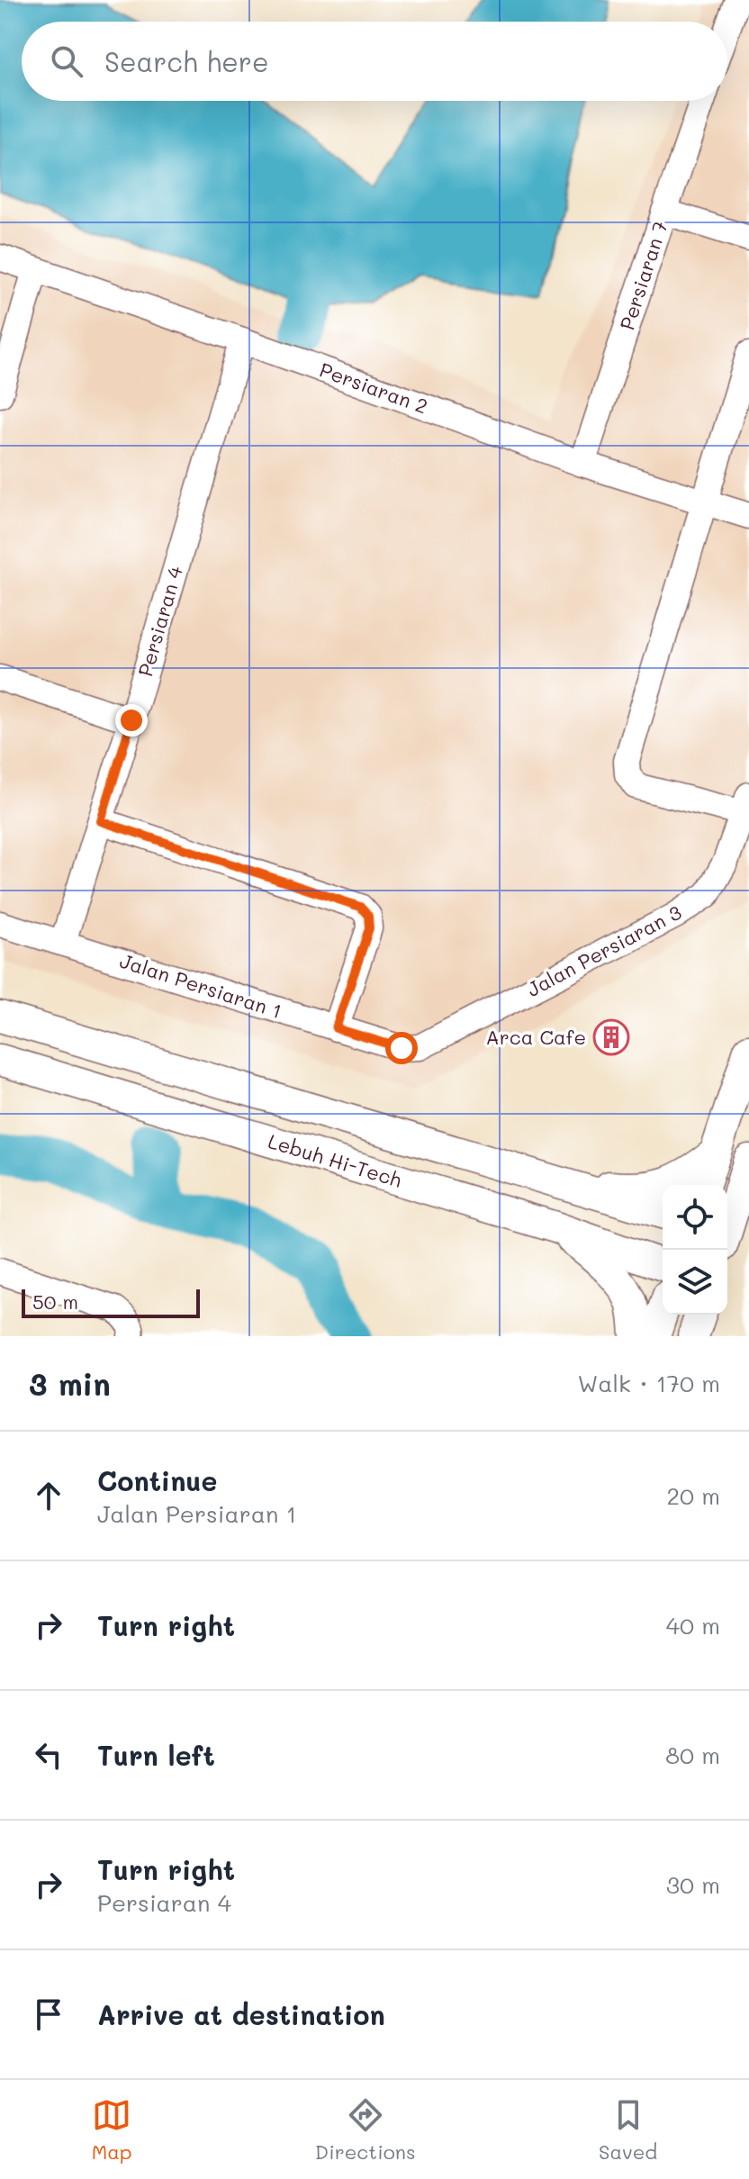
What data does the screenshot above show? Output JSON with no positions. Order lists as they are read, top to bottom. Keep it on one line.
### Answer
{"streets":{"main road":["Lebuh Hi-Tech"],"street":["Persiaran 7","Persiaran 2","Persiaran 4","Jalan Persiaran 3","Jalan Persiaran 1"]},"crossings":[["Persiaran 7","Persiaran 2"],["Persiaran 2","Persiaran 4"],["Persiaran 4","Jalan Persiaran 1"],["Jalan Persiaran 3","Jalan Persiaran 1"]],"places":{"building":["Arca Cafe"]},"scale_bar":"50 m","page":{"search":"Search here","scale":"50 m","heading":["3 min","Walk · 170 m"],"list":[["Continue","Jalan Persiaran 1","20 m"],["Turn right","40 m"],["Turn left","80 m"],["Turn right","Persiaran 4","30 m"],"Arrive at destination"],"nav":["Map","Directions","Saved"]}}
